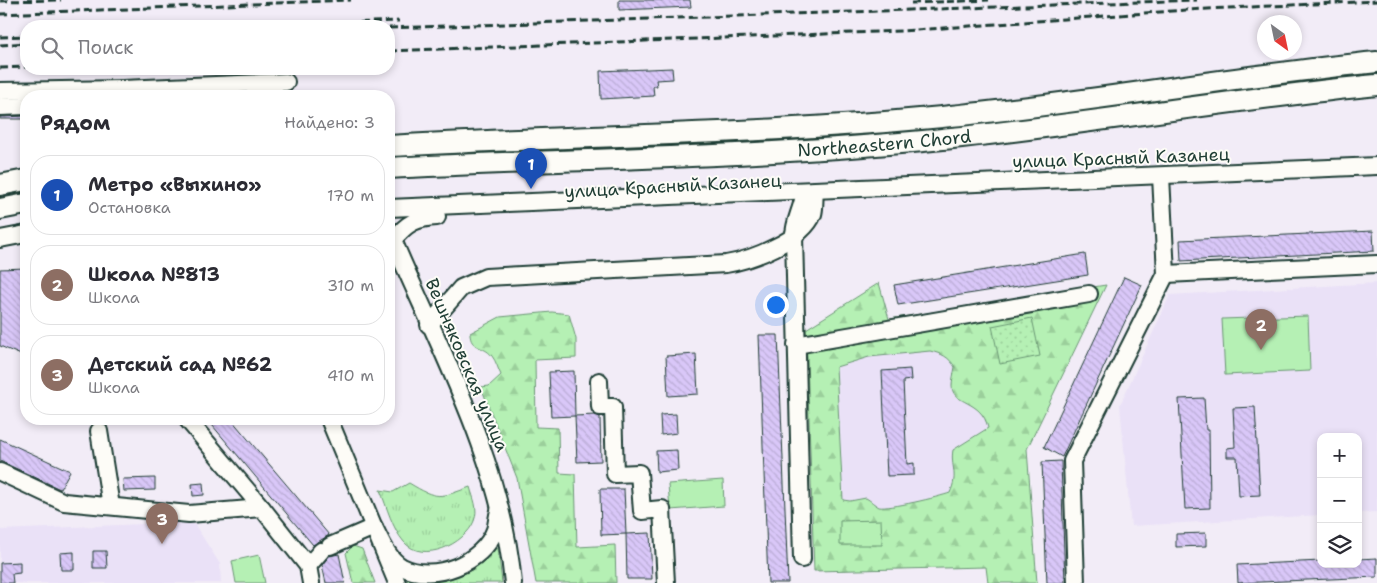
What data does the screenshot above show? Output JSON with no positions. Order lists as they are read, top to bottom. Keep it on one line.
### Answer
{"streets":{"main road":["Northeastern Chord"],"street":["улица Красный Казанец","Вешняковская улица"]},"crossings":[["улица Красный Казанец","Вешняковская улица"]],"north":"bottom right","page":{"search":"Поиск","heading":["Рядом","Найдено: 3"],"pins":["1","2","3"],"list":[{"mark":"1","name":"Метро «Выхино»","note":"Остановка","value":"170 m"},{"mark":"2","name":"Школа №813","note":"Школа","value":"310 m"},{"mark":"3","name":"Детский сад №62","note":"Школа","value":"410 m"}],"map_buttons":["+","−"]}}
